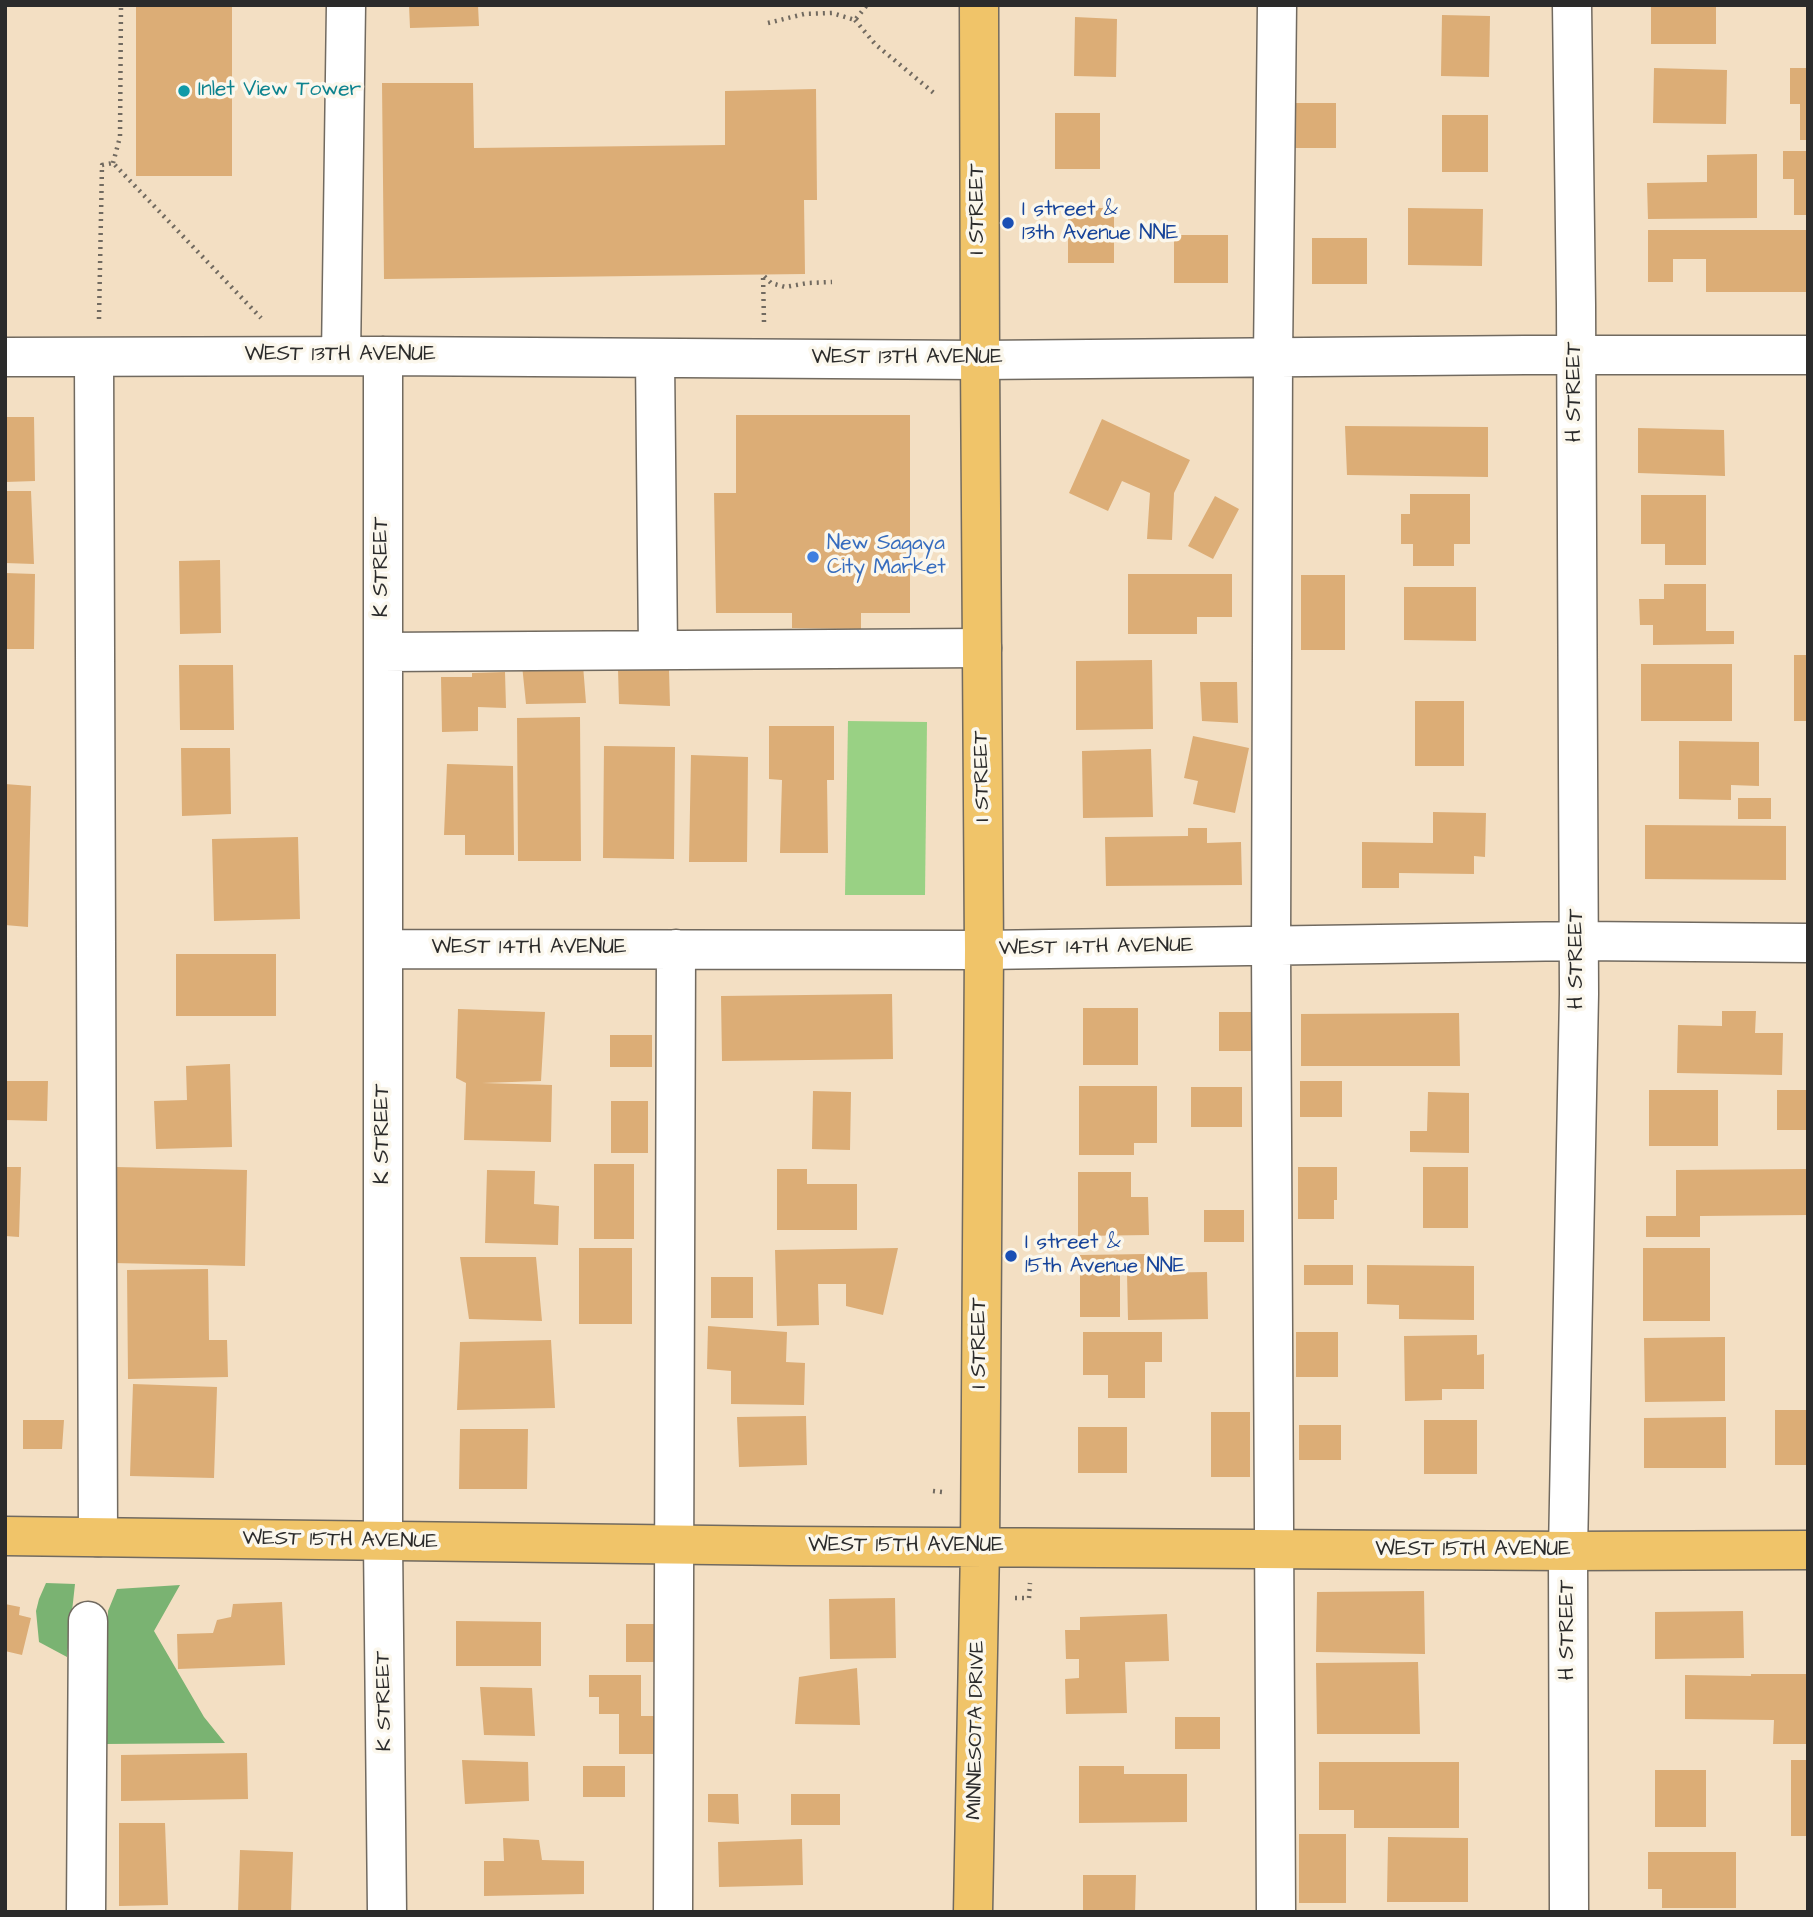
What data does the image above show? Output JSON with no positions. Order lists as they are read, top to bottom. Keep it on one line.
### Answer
{"streets":{"main road":["I STREET","WEST 15TH AVENUE","MINNESOTA DRIVE"],"street":["WEST 13TH AVENUE","H STREET","K STREET","WEST 14TH AVENUE"]},"crossings":[["I STREET","WEST 13TH AVENUE"],["I STREET","WEST 14TH AVENUE"],["I STREET","WEST 15TH AVENUE"],["I STREET","MINNESOTA DRIVE"],["WEST 13TH AVENUE","H STREET"],["WEST 13TH AVENUE","K STREET"],["H STREET","WEST 14TH AVENUE"],["H STREET","WEST 15TH AVENUE"],["K STREET","WEST 14TH AVENUE"],["K STREET","WEST 15TH AVENUE"],["WEST 15TH AVENUE","MINNESOTA DRIVE"]],"places":["Inlet View Tower","I street & 13th Avenue NNE","New Sagaya City Market","I street & 15th Avenue NNE"]}
